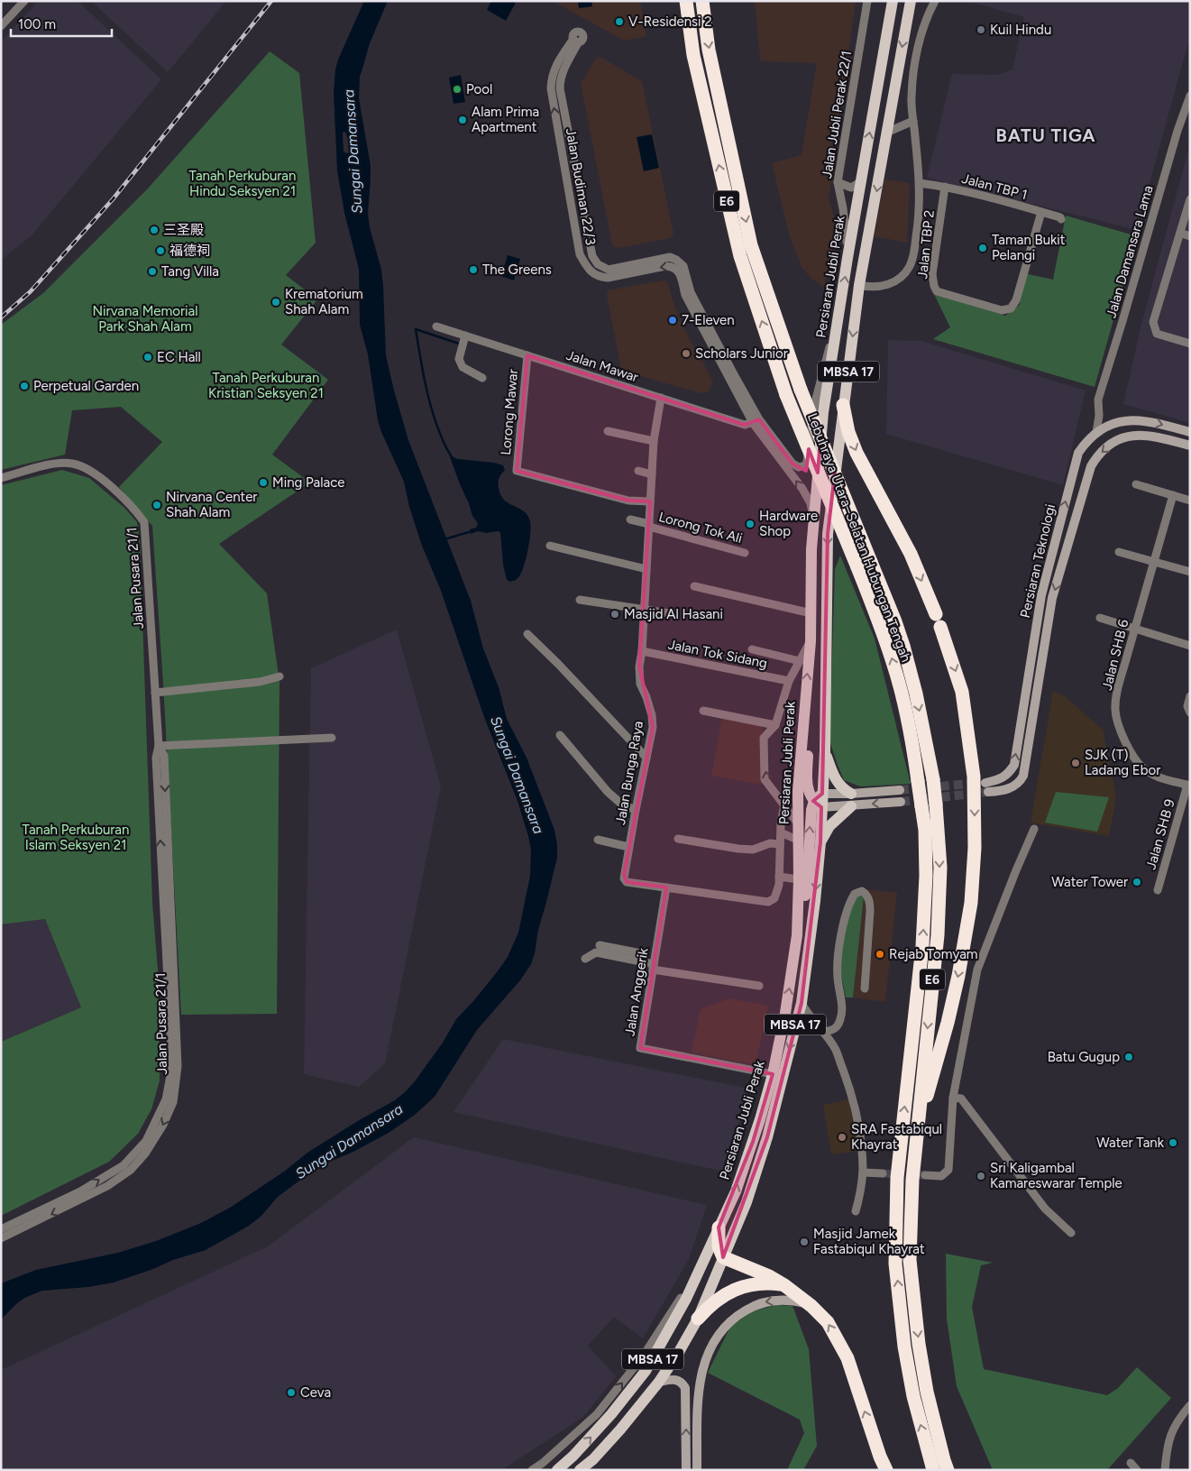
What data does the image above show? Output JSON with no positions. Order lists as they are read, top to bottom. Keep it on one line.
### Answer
{"streets":{"highway":["E6","Lebuhraya Utara–Selatan Hubungan Tengah"],"main road":["Persiaran Jubli Perak","MBSA 17","Persiaran Teknologi"],"street":["Jalan Jubli Perak 22/1","Jalan Budiman 22/3","Jalan TBP 1","Jalan TBP 2","Jalan Damansara Lama","Jalan Mawar","Lorong Mawar","Lorong Tok Ali","Jalan Pusara 21/1","Jalan Tok Sidang","Jalan SHB 6","Jalan Bunga Raya","Jalan SHB 9","Jalan Anggerik"]},"crossings":[["Jalan Jubli Perak 22/1","Persiaran Jubli Perak"],["Jalan Budiman 22/3","Jalan Mawar"],["Jalan TBP 1","Jalan TBP 2"],["Jalan Damansara Lama","Persiaran Teknologi"],["Persiaran Jubli Perak","Jalan Anggerik"],["Jalan Mawar","Lorong Mawar"],["Jalan Mawar","Jalan Bunga Raya"],["Lorong Mawar","Jalan Bunga Raya"],["Lorong Tok Ali","Jalan Bunga Raya"],["Jalan Tok Sidang","Jalan Bunga Raya"],["Jalan SHB 6","Jalan SHB 9"],["Jalan Bunga Raya","Jalan Anggerik"]],"districts":["BATU TIGA"],"water":["Sungai Damansara"],"parks":["Tanah Perkuburan Hindu Seksyen 21","Nirvana Memorial Park Shah Alam","Tanah Perkuburan Kristian Seksyen 21","Tanah Perkuburan Islam Seksyen 21"],"places":["V-Residensi 2","Kuil Hindu","Pool","Alam Prima Apartment","三圣殿","Taman Bukit Pelangi","福德祠","The Greens","Tang Villa","Krematorium Shah Alam","7-Eleven","Scholars Junior","EC Hall","Perpetual Garden","Ming Palace","Nirvana Center Shah Alam","Hardware Shop","Masjid Al Hasani","SJK (T) Ladang Ebor","Water Tower","Rejab Tomyam","Batu Gugup","SRA Fastabiqul Khayrat","Water Tank","Sri Kaligambal Kamareswarar Temple","Masjid Jamek Fastabiqul Khayrat","Ceva"],"scale_bar":"100 m"}
